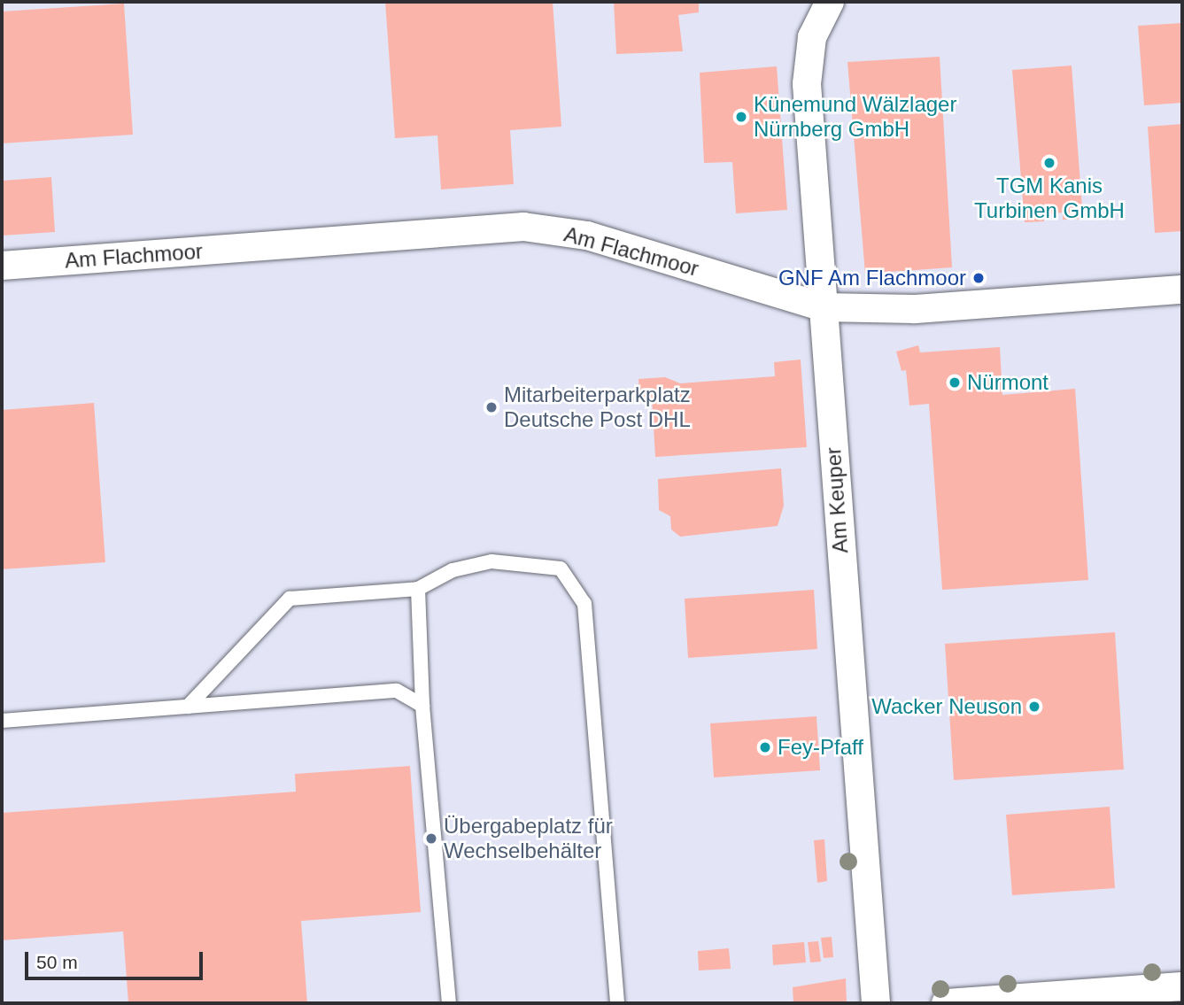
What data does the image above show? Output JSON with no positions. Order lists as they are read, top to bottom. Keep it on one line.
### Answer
{"streets":{"street":["Am Flachmoor","Am Keuper"]},"crossings":[["Am Flachmoor","Am Keuper"]],"places":["Künemund Wälzlager Nürnberg GmbH","TGM Kanis Turbinen GmbH","GNF Am Flachmoor","Nürmont","Mitarbeiterparkplatz Deutsche Post DHL","Wacker Neuson","Fey-Pfaff","Übergabeplatz für Wechselbehälter"],"scale_bar":"50 m"}
